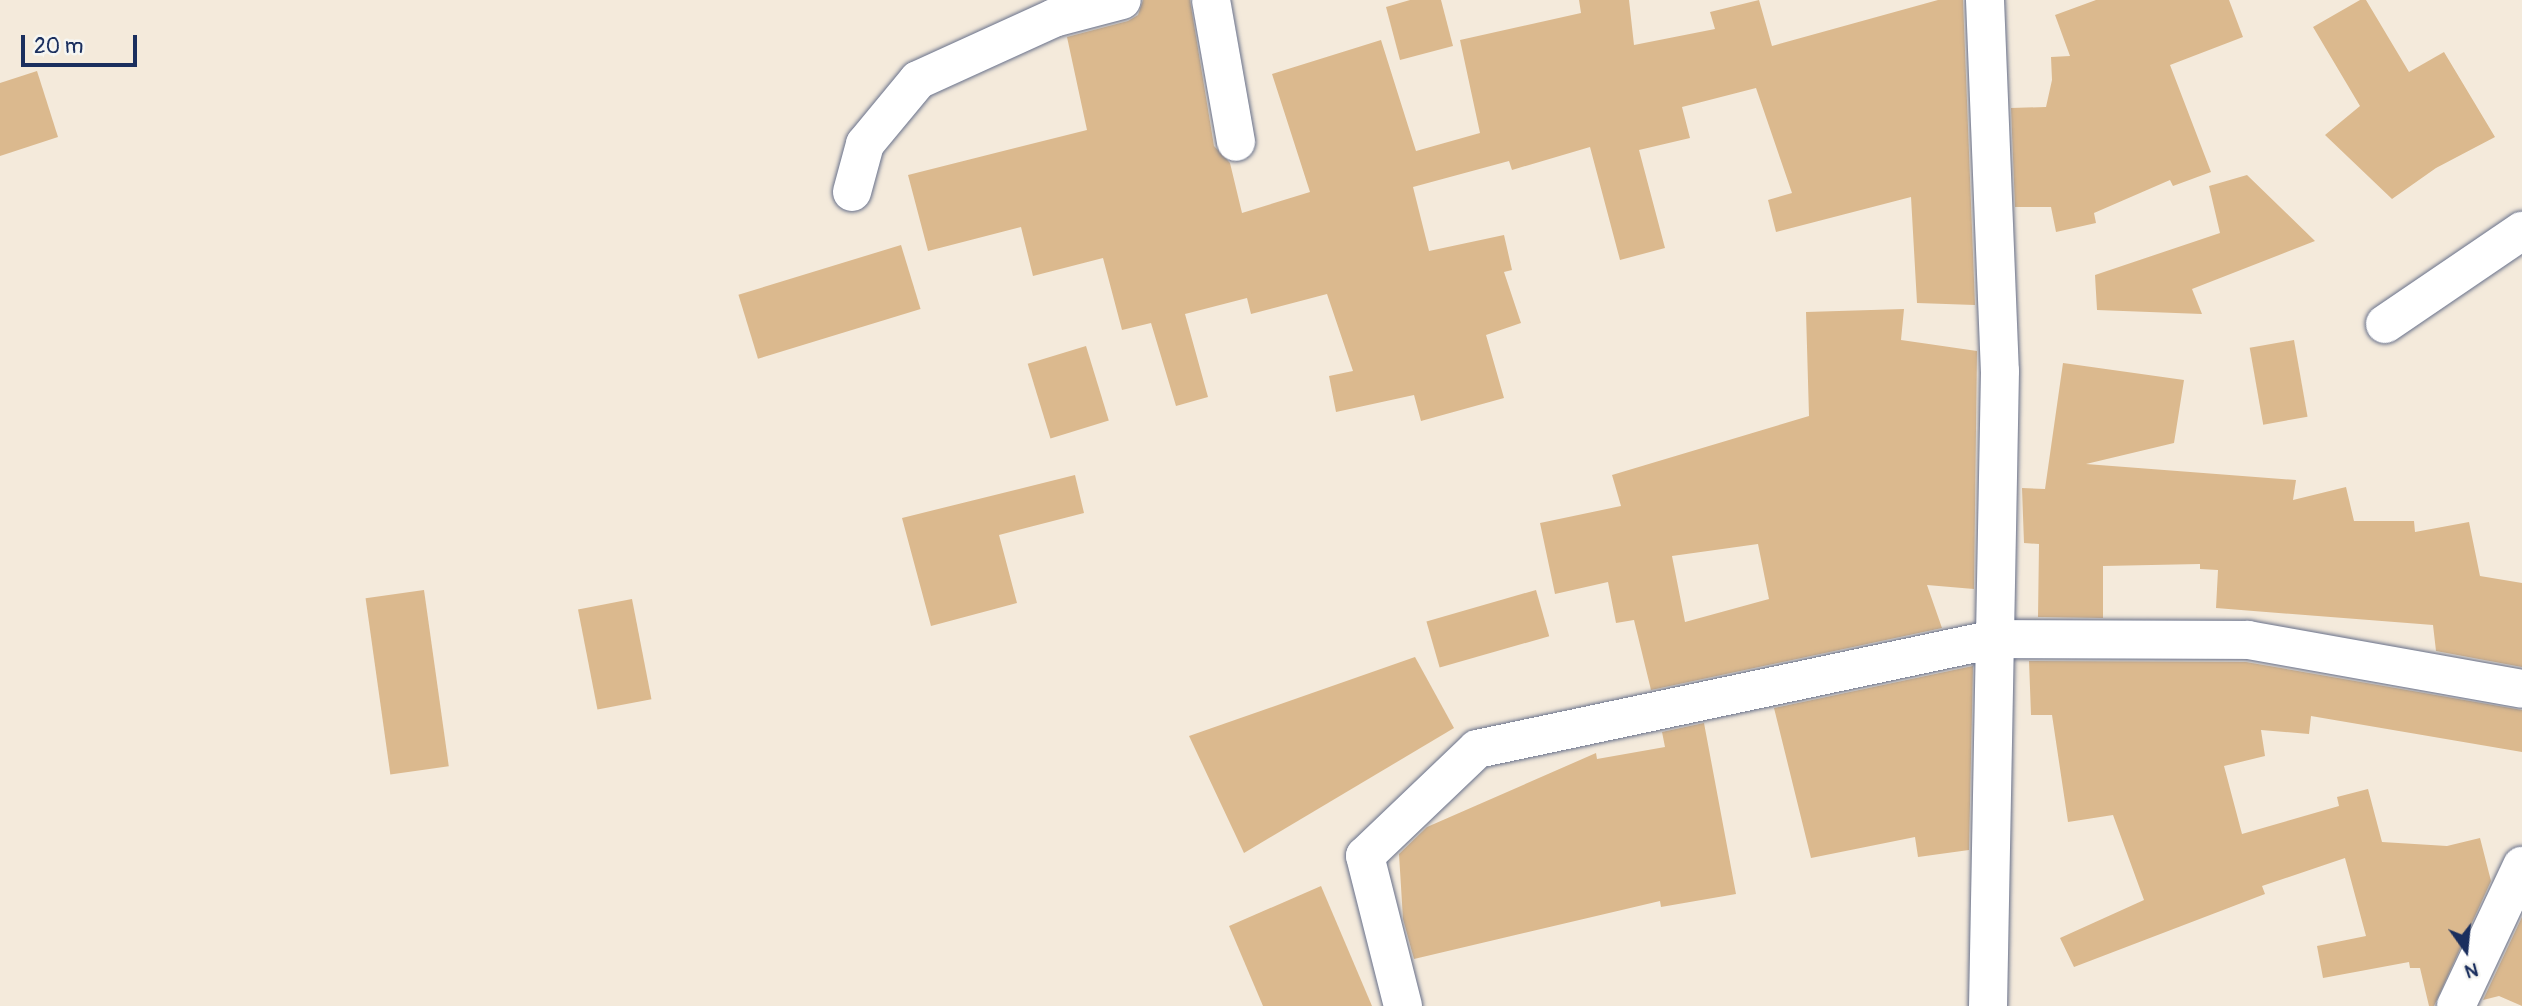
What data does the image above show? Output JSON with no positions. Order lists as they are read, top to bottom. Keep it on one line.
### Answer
{"scale_bar":"20 m","north":"bottom"}
